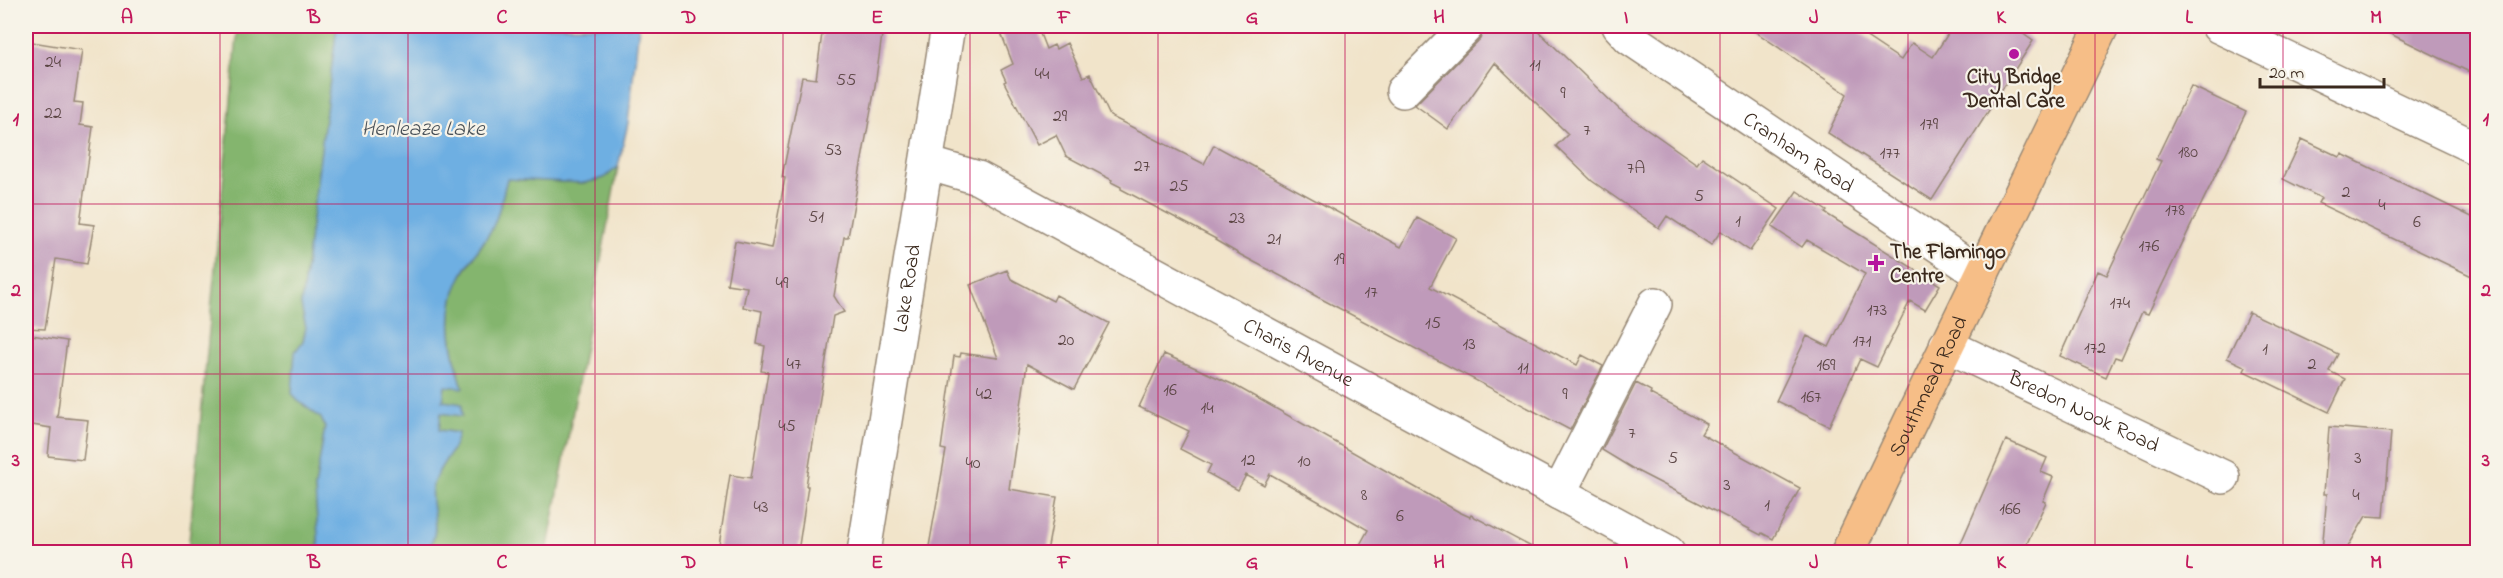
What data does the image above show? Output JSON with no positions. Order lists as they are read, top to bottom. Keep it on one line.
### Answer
{"streets":{"main road":["Southmead Road"],"street":["Cranham Road","Lake Road","Charis Avenue","Bredon Nook Road"]},"crossings":[["Cranham Road","Southmead Road"],["Lake Road","Charis Avenue"],["Southmead Road","Bredon Nook Road"]],"water":["Henleaze Lake"],"places":{"other":["City Bridge Dental Care"],"health":["The Flamingo Centre"]},"house_numbers":["24","11","44","55","9","22","29","179","7","53","180","177","27","7A","25","2","5","4","178","51","23","1","6","21","176","19","49","17","174","173","15","20","171","13","172","1","47","2","169","11","16","42","9","167","14","45","7","5","3","12","10","40","3","8","4","1","43","166","6"],"scale_bar":"20 m","grid":{"columns":["A","B","C","D","E","F","G","H","I","J","K","L","M"],"rows":["1","2","3"]}}
